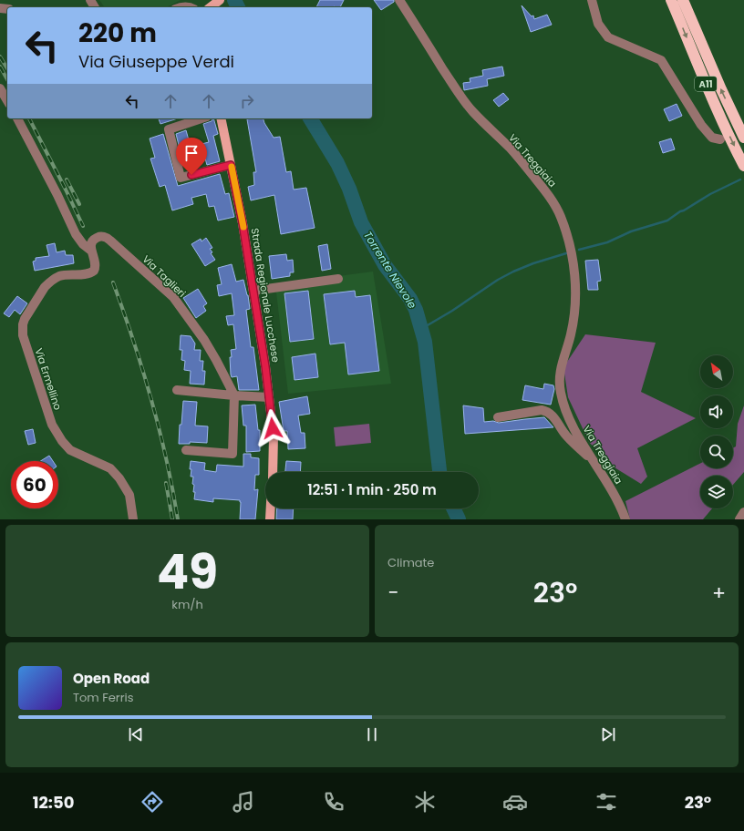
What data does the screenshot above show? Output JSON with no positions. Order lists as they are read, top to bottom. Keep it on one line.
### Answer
{"streets":{"highway":["A11"],"main road":["Strada Regionale Lucchese"],"street":["Via Treggiaia","Via Taglieri","Via Ermellino"]},"crossings":[["Via Taglieri","Via Ermellino"]],"water":["Torrente Nievole"],"north":"top left","page":{"turn":["220 m","Via Giuseppe Verdi"],"limit":"60","trip":"12:51 · 1 min · 250 m","tile":[["49","km/h"],"Climate"],"heat":["−","23°","+"],"song":["Open Road","Tom Ferris"],"tabs":["12:50","23°"]}}
